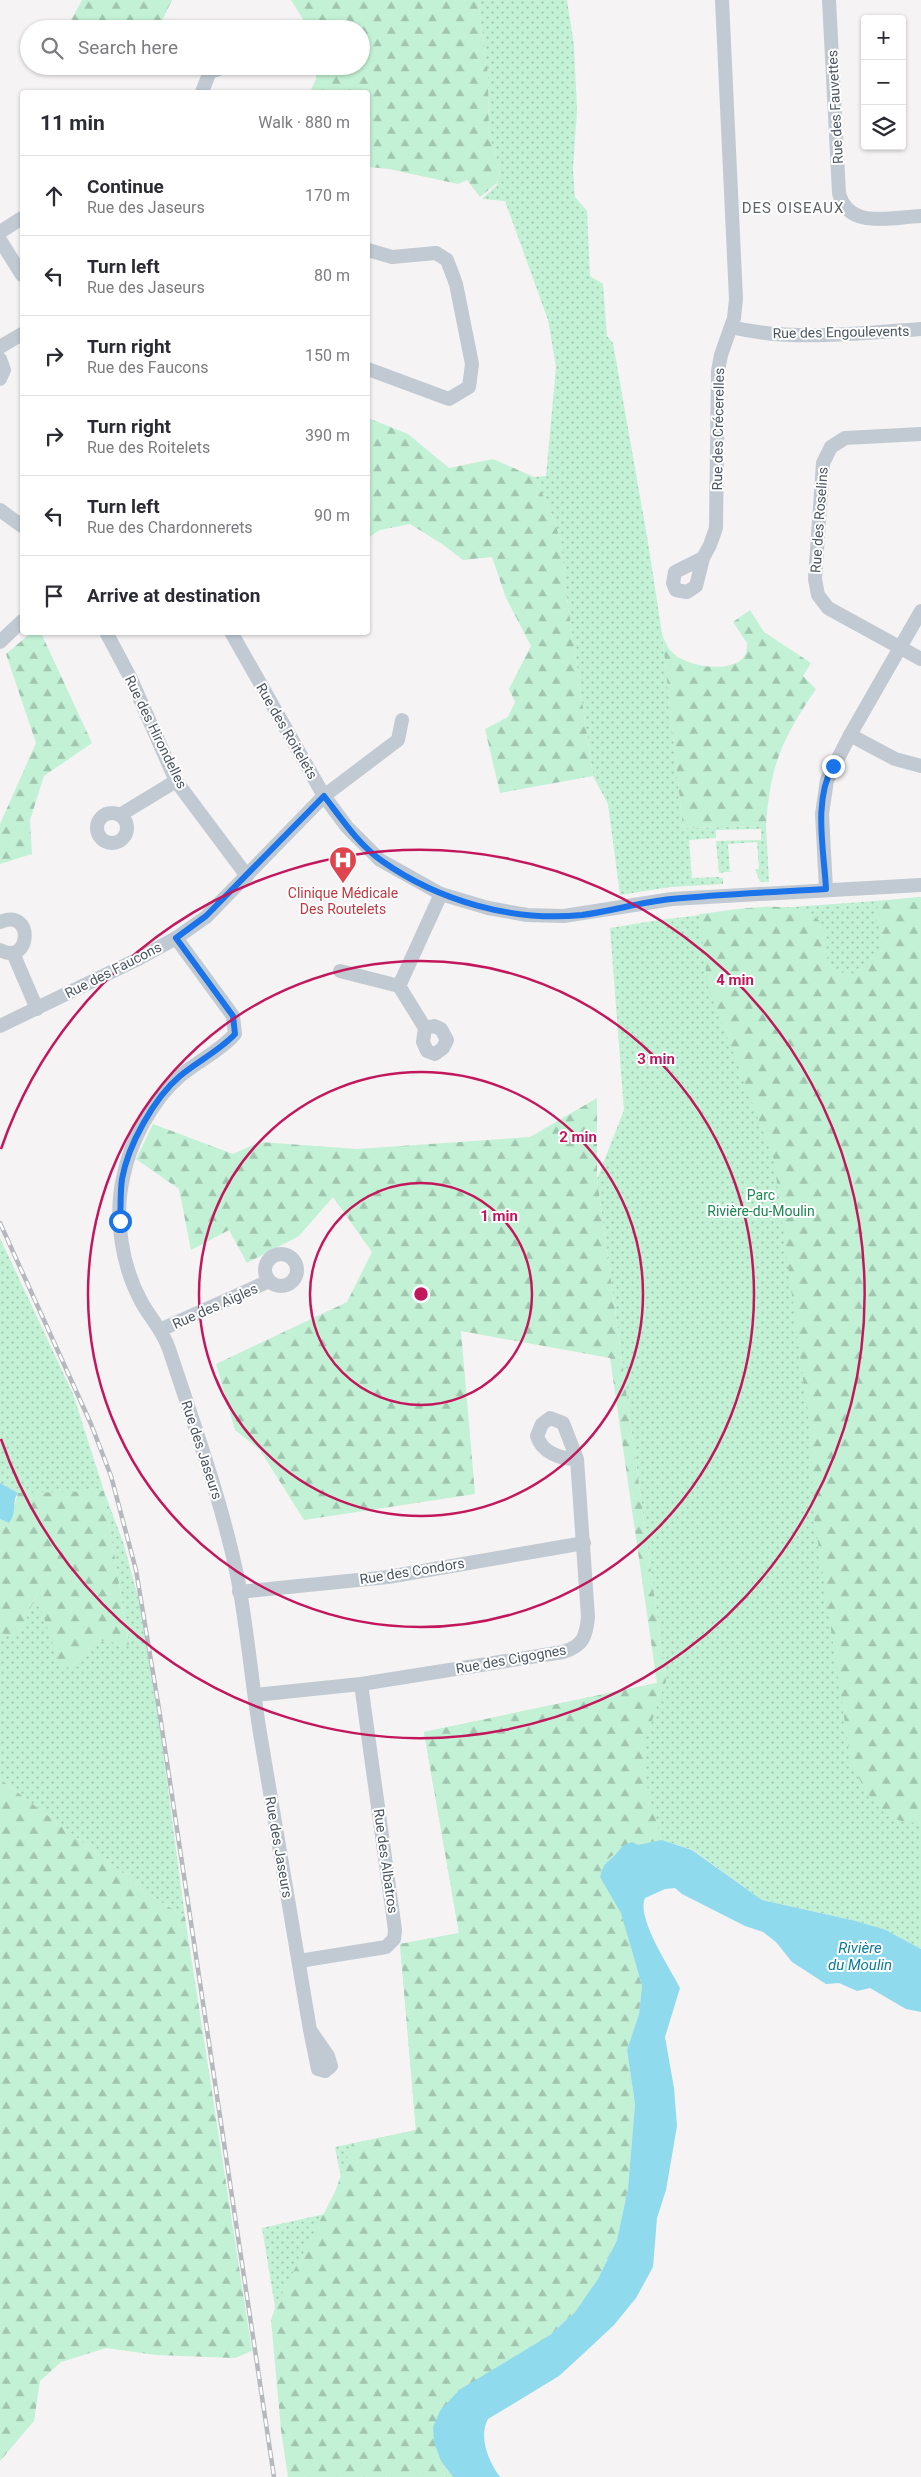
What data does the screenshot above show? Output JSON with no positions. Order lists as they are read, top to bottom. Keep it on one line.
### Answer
{"streets":{"street":["Rue des Fauvettes","Rue des Engoulevents","Rue des Crécerelles","Rue des Roselins","Rue des Roitelets","Rue des Hirondelles","Rue des Faucons","Rue des Aigles","Rue des Jaseurs","Rue des Condors","Rue des Cigognes","Rue des Albatros"]},"crossings":[["Rue des Engoulevents","Rue des Crécerelles"],["Rue des Roitelets","Rue des Faucons"],["Rue des Hirondelles","Rue des Faucons"],["Rue des Faucons","Rue des Jaseurs"],["Rue des Aigles","Rue des Jaseurs"],["Rue des Jaseurs","Rue des Condors"],["Rue des Jaseurs","Rue des Cigognes"],["Rue des Jaseurs","Rue des Albatros"],["Rue des Condors","Rue des Cigognes"],["Rue des Cigognes","Rue des Albatros"]],"districts":["DES OISEAUX"],"water":["Rivière du Moulin"],"parks":["Parc Rivière-du-Moulin"],"places":{"hospital":["Clinique Médicale Des Routelets"]},"page":{"map_buttons":["+","−"],"search":"Search here","heading":["11 min","Walk · 880 m"],"list":[["Continue","Rue des Jaseurs","170 m"],["Turn left","Rue des Jaseurs","80 m"],["Turn right","Rue des Faucons","150 m"],["Turn right","Rue des Roitelets","390 m"],["Turn left","Rue des Chardonnerets","90 m"],"Arrive at destination"]},"rings":["4 min","3 min","2 min","1 min"]}
